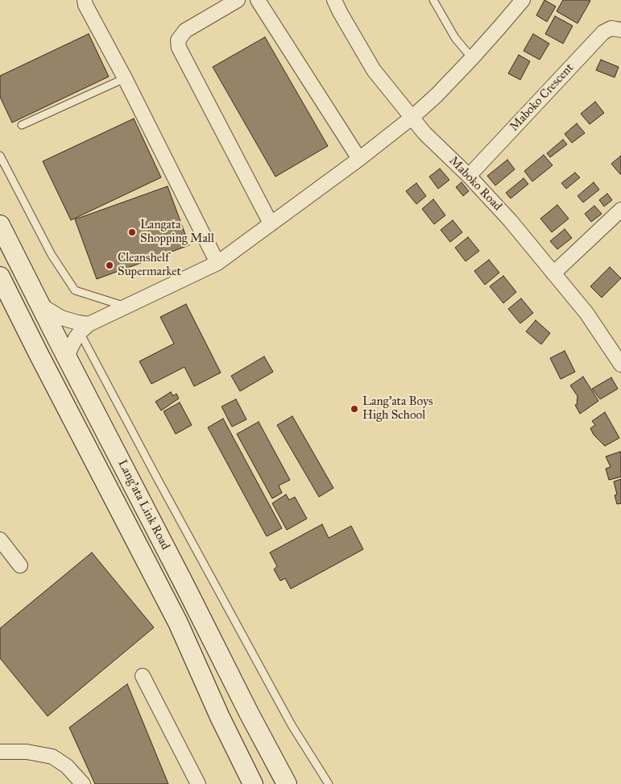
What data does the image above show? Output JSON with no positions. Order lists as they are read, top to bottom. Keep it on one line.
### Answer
{"streets":{"main road":["Lang'ata Link Road"],"street":["Maboko Crescent","Maboko Road"]},"crossings":[["Maboko Crescent","Maboko Road"]],"places":["Langata Shopping Mall","Cleanshelf Supermarket","Lang'ata Boys High School"]}
